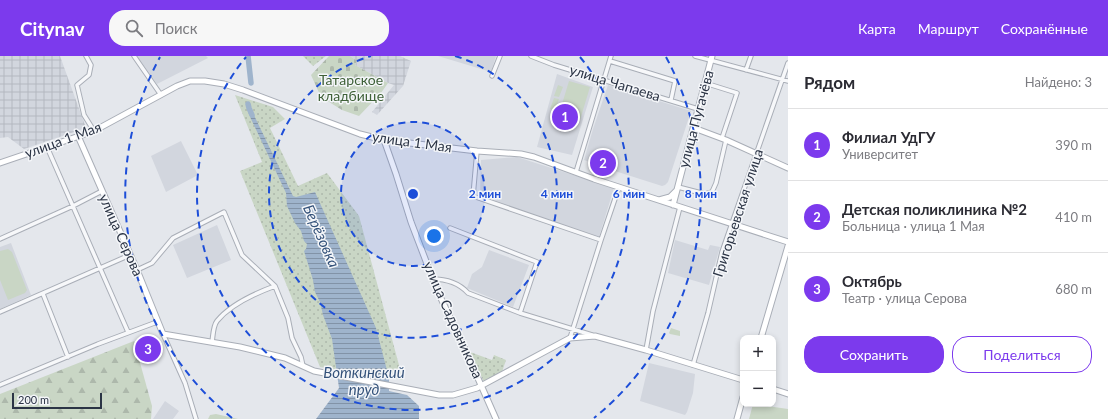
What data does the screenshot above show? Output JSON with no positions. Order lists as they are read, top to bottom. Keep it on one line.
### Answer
{"streets":{"main road":["улица Пугачёва","улица 1 Мая","улица Серова","улица Садовникова"],"street":["улица Чапаева","Григорьевская улица"]},"crossings":[["улица Чапаева","улица Пугачёва"],["улица Пугачёва","улица 1 Мая"],["улица 1 Мая","Григорьевская улица"],["улица 1 Мая","улица Серова"],["улица 1 Мая","улица Садовникова"]],"water":["Берёзовка","Воткинский пруд"],"parks":["Татарское кладбище"],"scale_bar":"200 m","page":{"header":"Citynav","search":"Поиск","nav":["Карта","Маршрут","Сохранённые"],"heading":["Рядом","Найдено: 3"],"pins":["1","2","3"],"list":[{"mark":"1","name":"Филиал УдГУ","note":"Университет","value":"390 m"},{"mark":"2","name":"Детская поликлиника №2","note":"Больница · улица 1 Мая","value":"410 m"},{"mark":"3","name":"Октябрь","note":"Театр · улица Серова","value":"680 m"}],"buttons":["Сохранить","Поделиться"],"map_buttons":["+","−"],"scale":"200 m"},"rings":["2 мин","4 мин","6 мин","8 мин"]}
